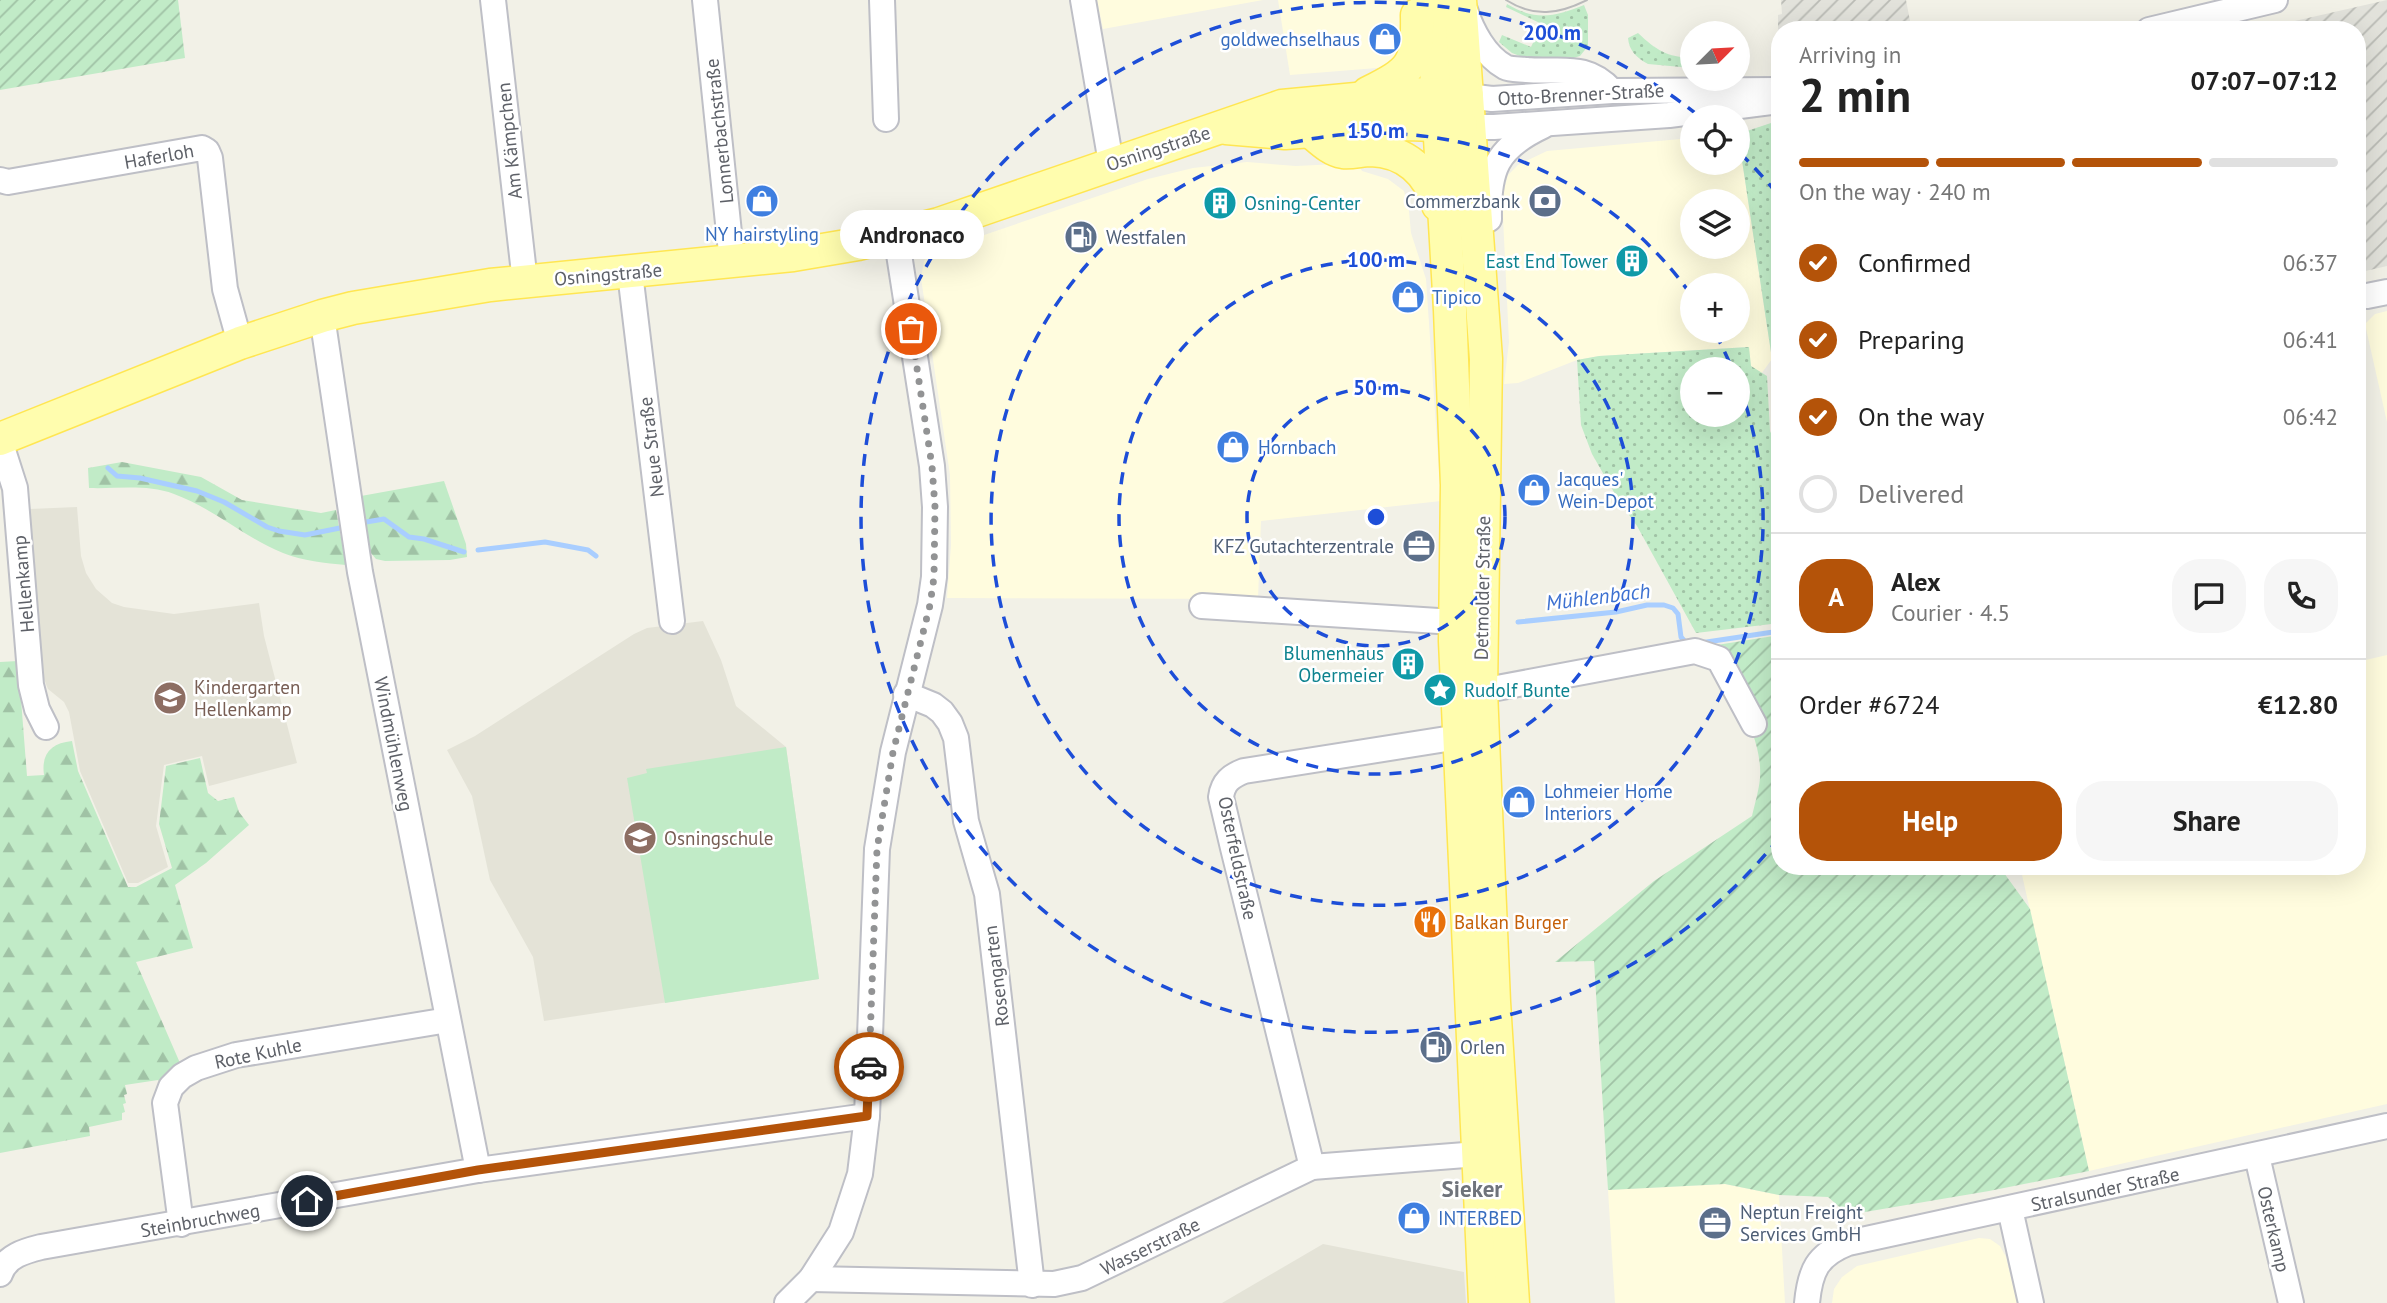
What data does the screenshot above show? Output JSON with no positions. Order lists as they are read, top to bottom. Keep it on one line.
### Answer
{"streets":{"main road":["Osningstraße","Detmolder Straße"],"street":["Otto-Brenner-Straße","Lonnerbachstraße","Am Kämpchen","Haferloh","Neue Straße","Hellenkamp","Windmühlenweg","Osterfeldstraße","Rosengarten","Rote Kuhle","Stralsunder Straße","Steinbruchweg","Osterkamp","Wasserstraße"]},"crossings":[["Otto-Brenner-Straße","Osningstraße"],["Otto-Brenner-Straße","Detmolder Straße"],["Lonnerbachstraße","Osningstraße"],["Am Kämpchen","Osningstraße"],["Osningstraße","Haferloh"],["Osningstraße","Neue Straße"],["Osningstraße","Hellenkamp"],["Osningstraße","Detmolder Straße"],["Osningstraße","Windmühlenweg"],["Detmolder Straße","Osterfeldstraße"],["Detmolder Straße","Wasserstraße"],["Windmühlenweg","Rote Kuhle"],["Windmühlenweg","Steinbruchweg"],["Osterfeldstraße","Wasserstraße"],["Rosengarten","Wasserstraße"],["Rote Kuhle","Steinbruchweg"],["Stralsunder Straße","Osterkamp"]],"districts":["Sieker"],"water":["Mühlenbach"],"places":{"shop":["goldwechselhaus","NY hairstyling","Tipico","Hornbach","Jacques' Wein-Depot","Lohmeier Home Interiors","INTERBED"],"bank":["Commerzbank"],"building":["Osning-Center","East End Tower","Blumenhaus Obermeier"],"fuel station":["Westfalen","Orlen"],"other":["Andronaco"],"office":["KFZ Gutachterzentrale","Neptun Freight Services GmbH"],"place":["Rudolf Bunte"],"school or university":["Kindergarten Hellenkamp","Osningschule"],"restaurant":["Balkan Burger"]},"north":"top right","page":{"map_buttons":["+","−"],"heading":["2 min","Arriving in","07:07–07:12"],"panel":["Alex","Courier · 4.5","Order #6724","€12.80"],"bar":"On the way · 240 m","bubble":"Andronaco","list":[["Confirmed","06:37"],["Preparing","06:41"],["On the way","06:42"],"Delivered"],"round":"A","buttons":["Help","Share"]},"rings":["200 m","150 m","100 m","50 m"]}
